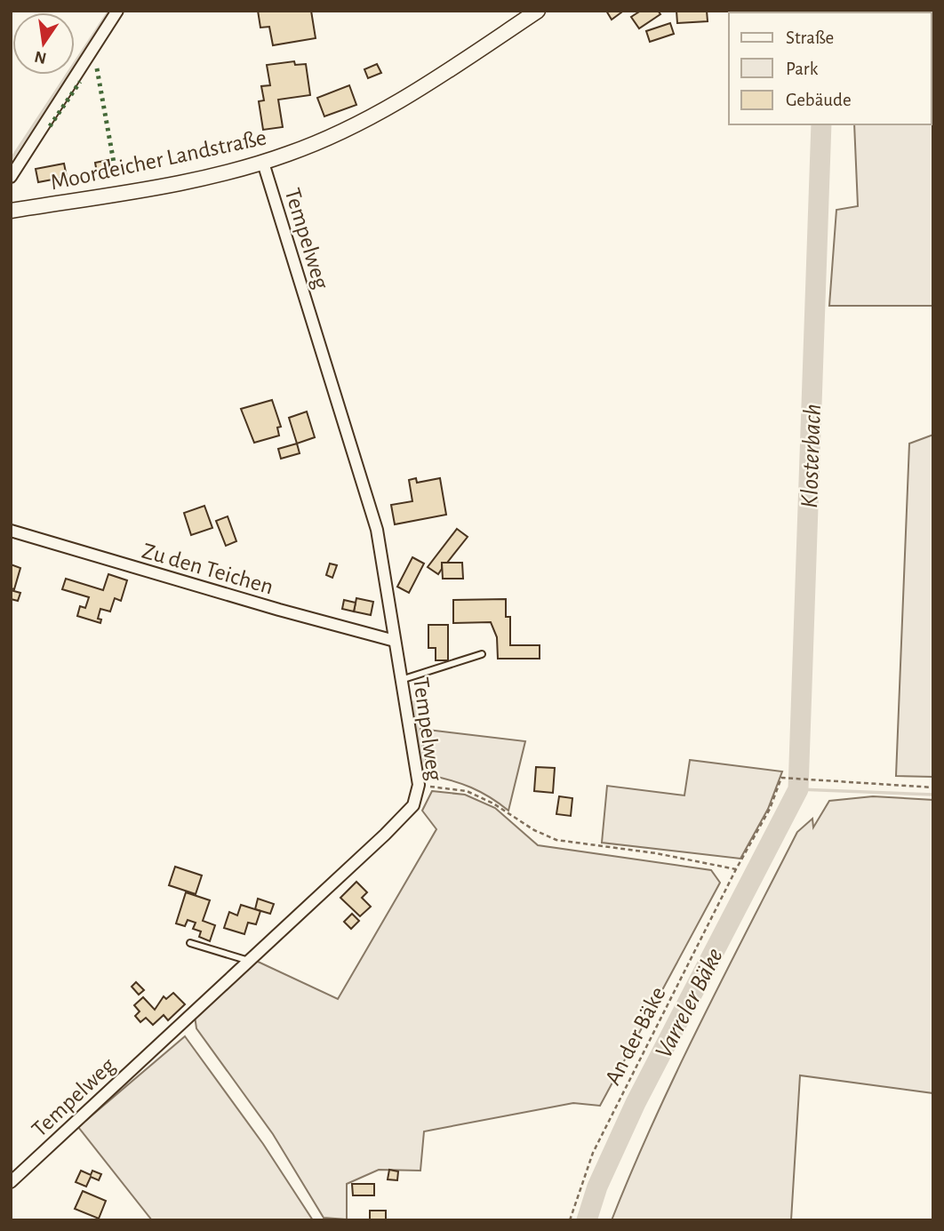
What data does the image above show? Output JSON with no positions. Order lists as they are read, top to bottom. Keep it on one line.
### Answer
{"streets":{"main road":["Moordeicher Landstraße"],"street":["Tempelweg","Zu den Teichen"],"path":["An der Bäke"]},"crossings":[["Moordeicher Landstraße","Tempelweg"],["Tempelweg","Zu den Teichen"]],"water":["Klosterbach","Varreler Bäke"],"legend":["Straße","Park","Gebäude"],"north":"bottom"}
